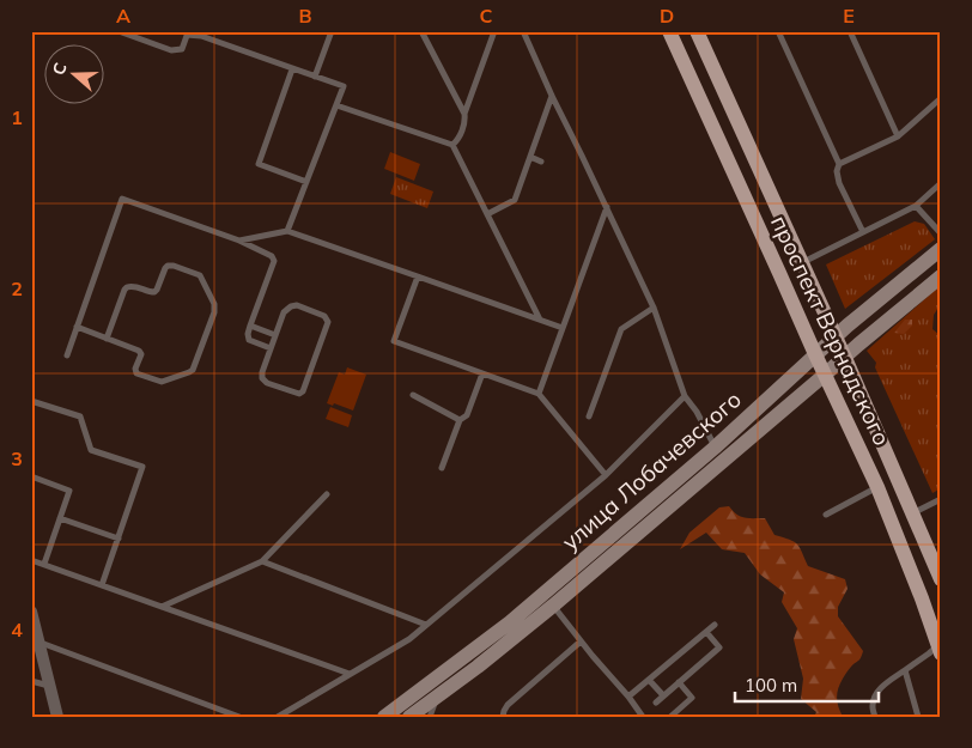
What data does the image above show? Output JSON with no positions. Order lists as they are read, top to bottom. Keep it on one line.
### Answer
{"streets":{"main road":["проспект Вернадского","улица Лобачевского"]},"crossings":[["проспект Вернадского","улица Лобачевского"]],"scale_bar":"100 m","north":"left","grid":{"columns":["A","B","C","D","E"],"rows":["1","2","3","4"]}}
